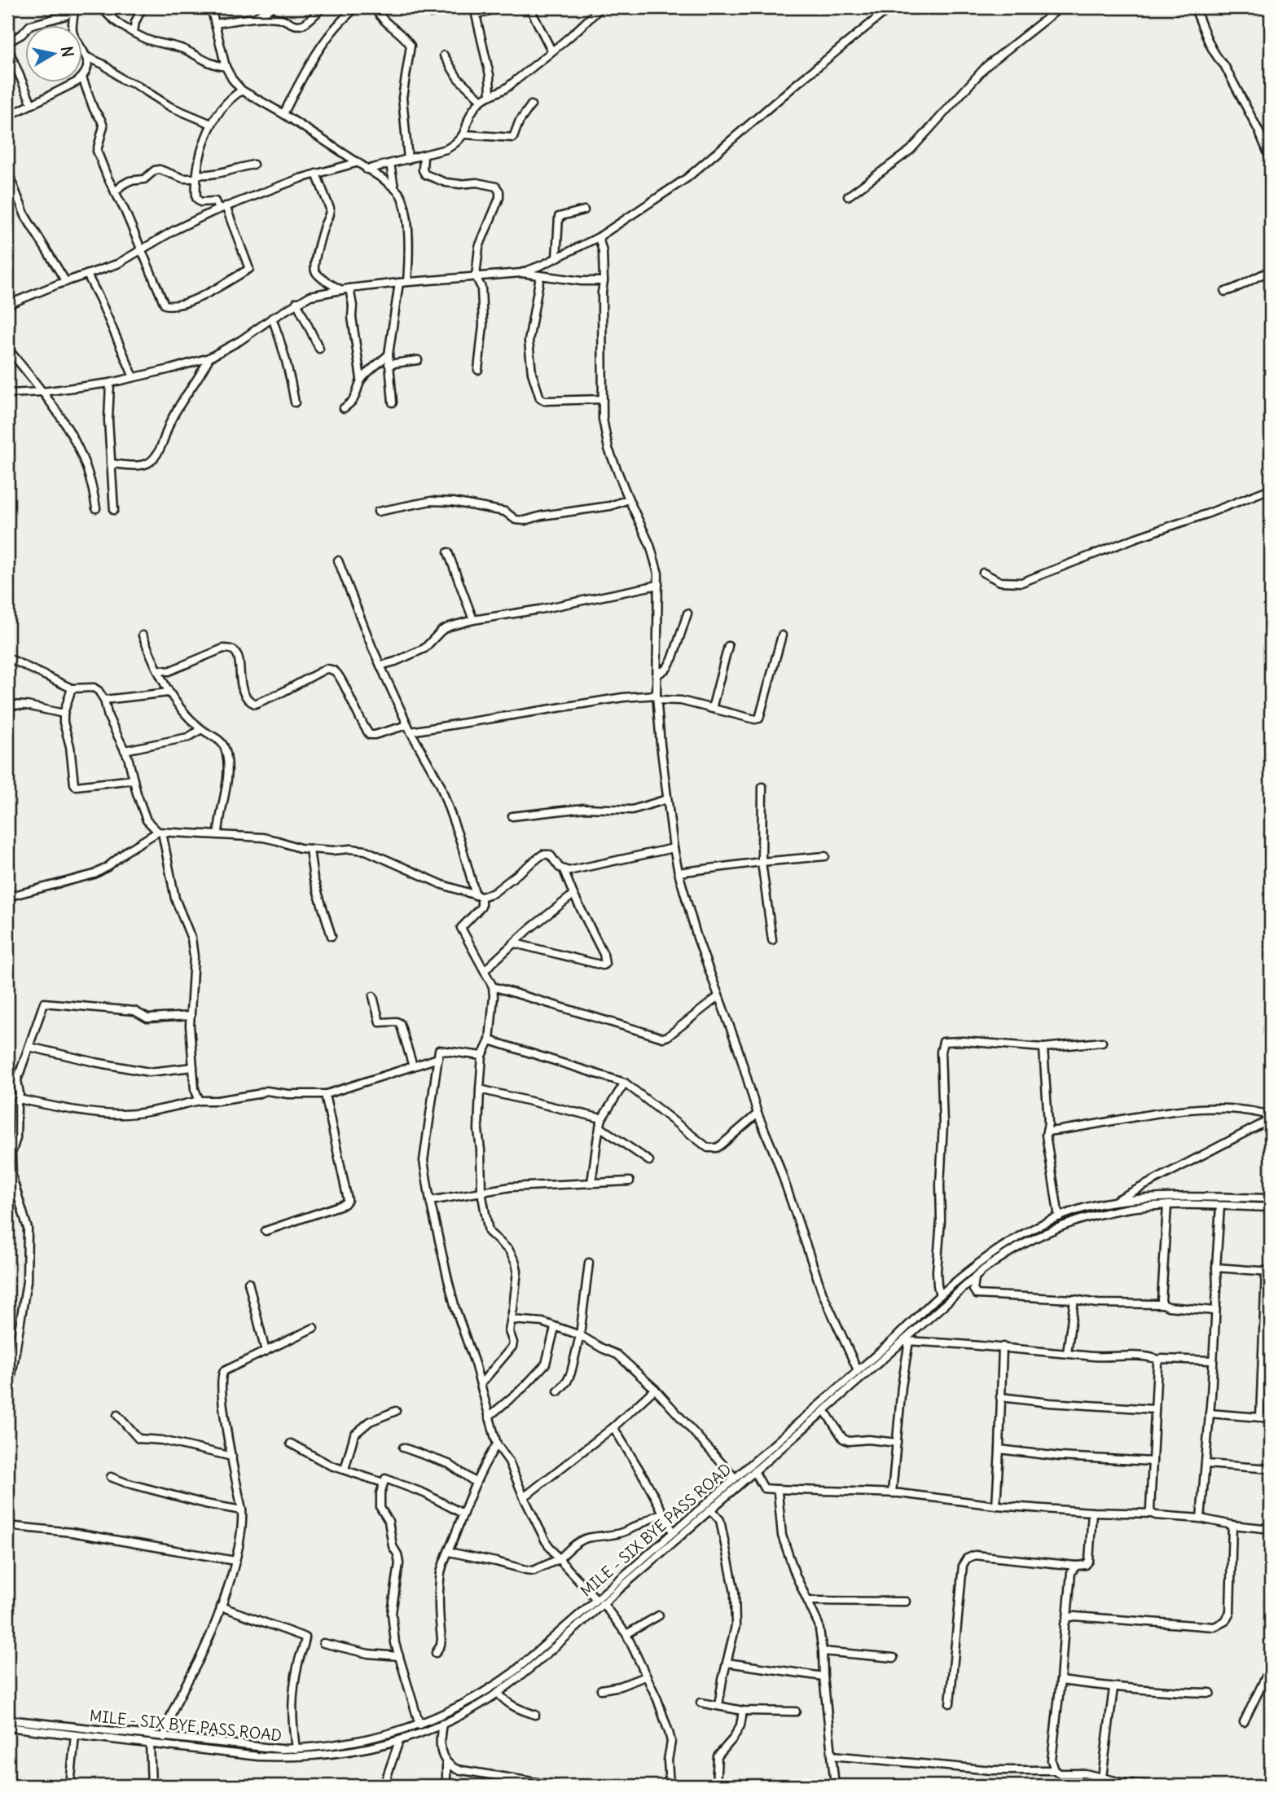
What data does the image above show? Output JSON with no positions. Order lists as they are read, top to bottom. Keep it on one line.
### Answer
{"streets":{"street":["MILE - SIX BYE PASS ROAD"]},"north":"right"}
